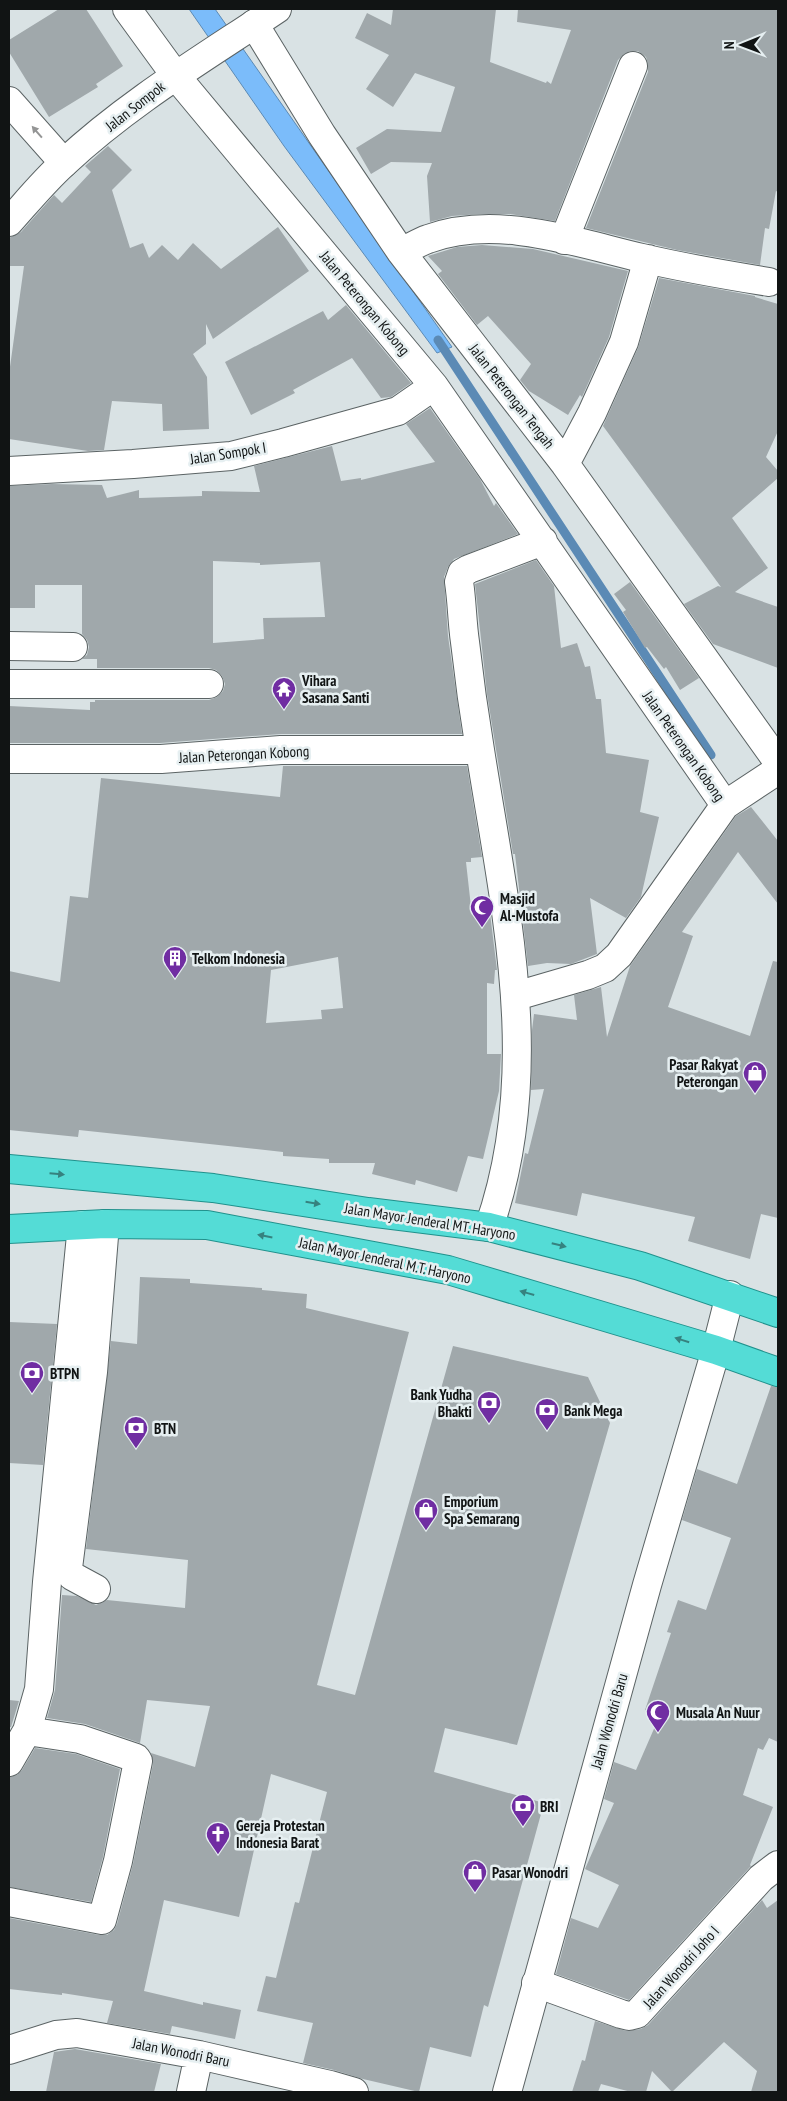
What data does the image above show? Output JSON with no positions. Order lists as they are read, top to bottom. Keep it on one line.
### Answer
{"streets":{"highway":["Jalan Mayor Jenderal MT. Haryono","Jalan Mayor Jenderal M.T. Haryono"],"street":["Jalan Sompok","Jalan Peterongan Kobong","Jalan Peterongan Tengah","Jalan Sompok I","Jalan Wonodri Baru","Jalan Wonodri Joho I"]},"crossings":[["Jalan Sompok","Jalan Peterongan Kobong"],["Jalan Sompok","Jalan Peterongan Tengah"],["Jalan Peterongan Kobong","Jalan Sompok I"],["Jalan Mayor Jenderal M.T. Haryono","Jalan Wonodri Baru"],["Jalan Wonodri Baru","Jalan Wonodri Joho I"]],"one_way":["Jalan Mayor Jenderal MT. Haryono","Jalan Mayor Jenderal M.T. Haryono"],"places":{"temple":["Vihara Sasana Santi"],"mosque":["Masjid Al-Mustofa","Musala An Nuur"],"building":["Telkom Indonesia"],"shop":["Pasar Rakyat Peterongan","Emporium Spa Semarang","Pasar Wonodri"],"bank":["BTPN","Bank Yudha Bhakti","Bank Mega","BTN","BRI"],"church":["Gereja Protestan Indonesia Barat"]},"north":"left"}
